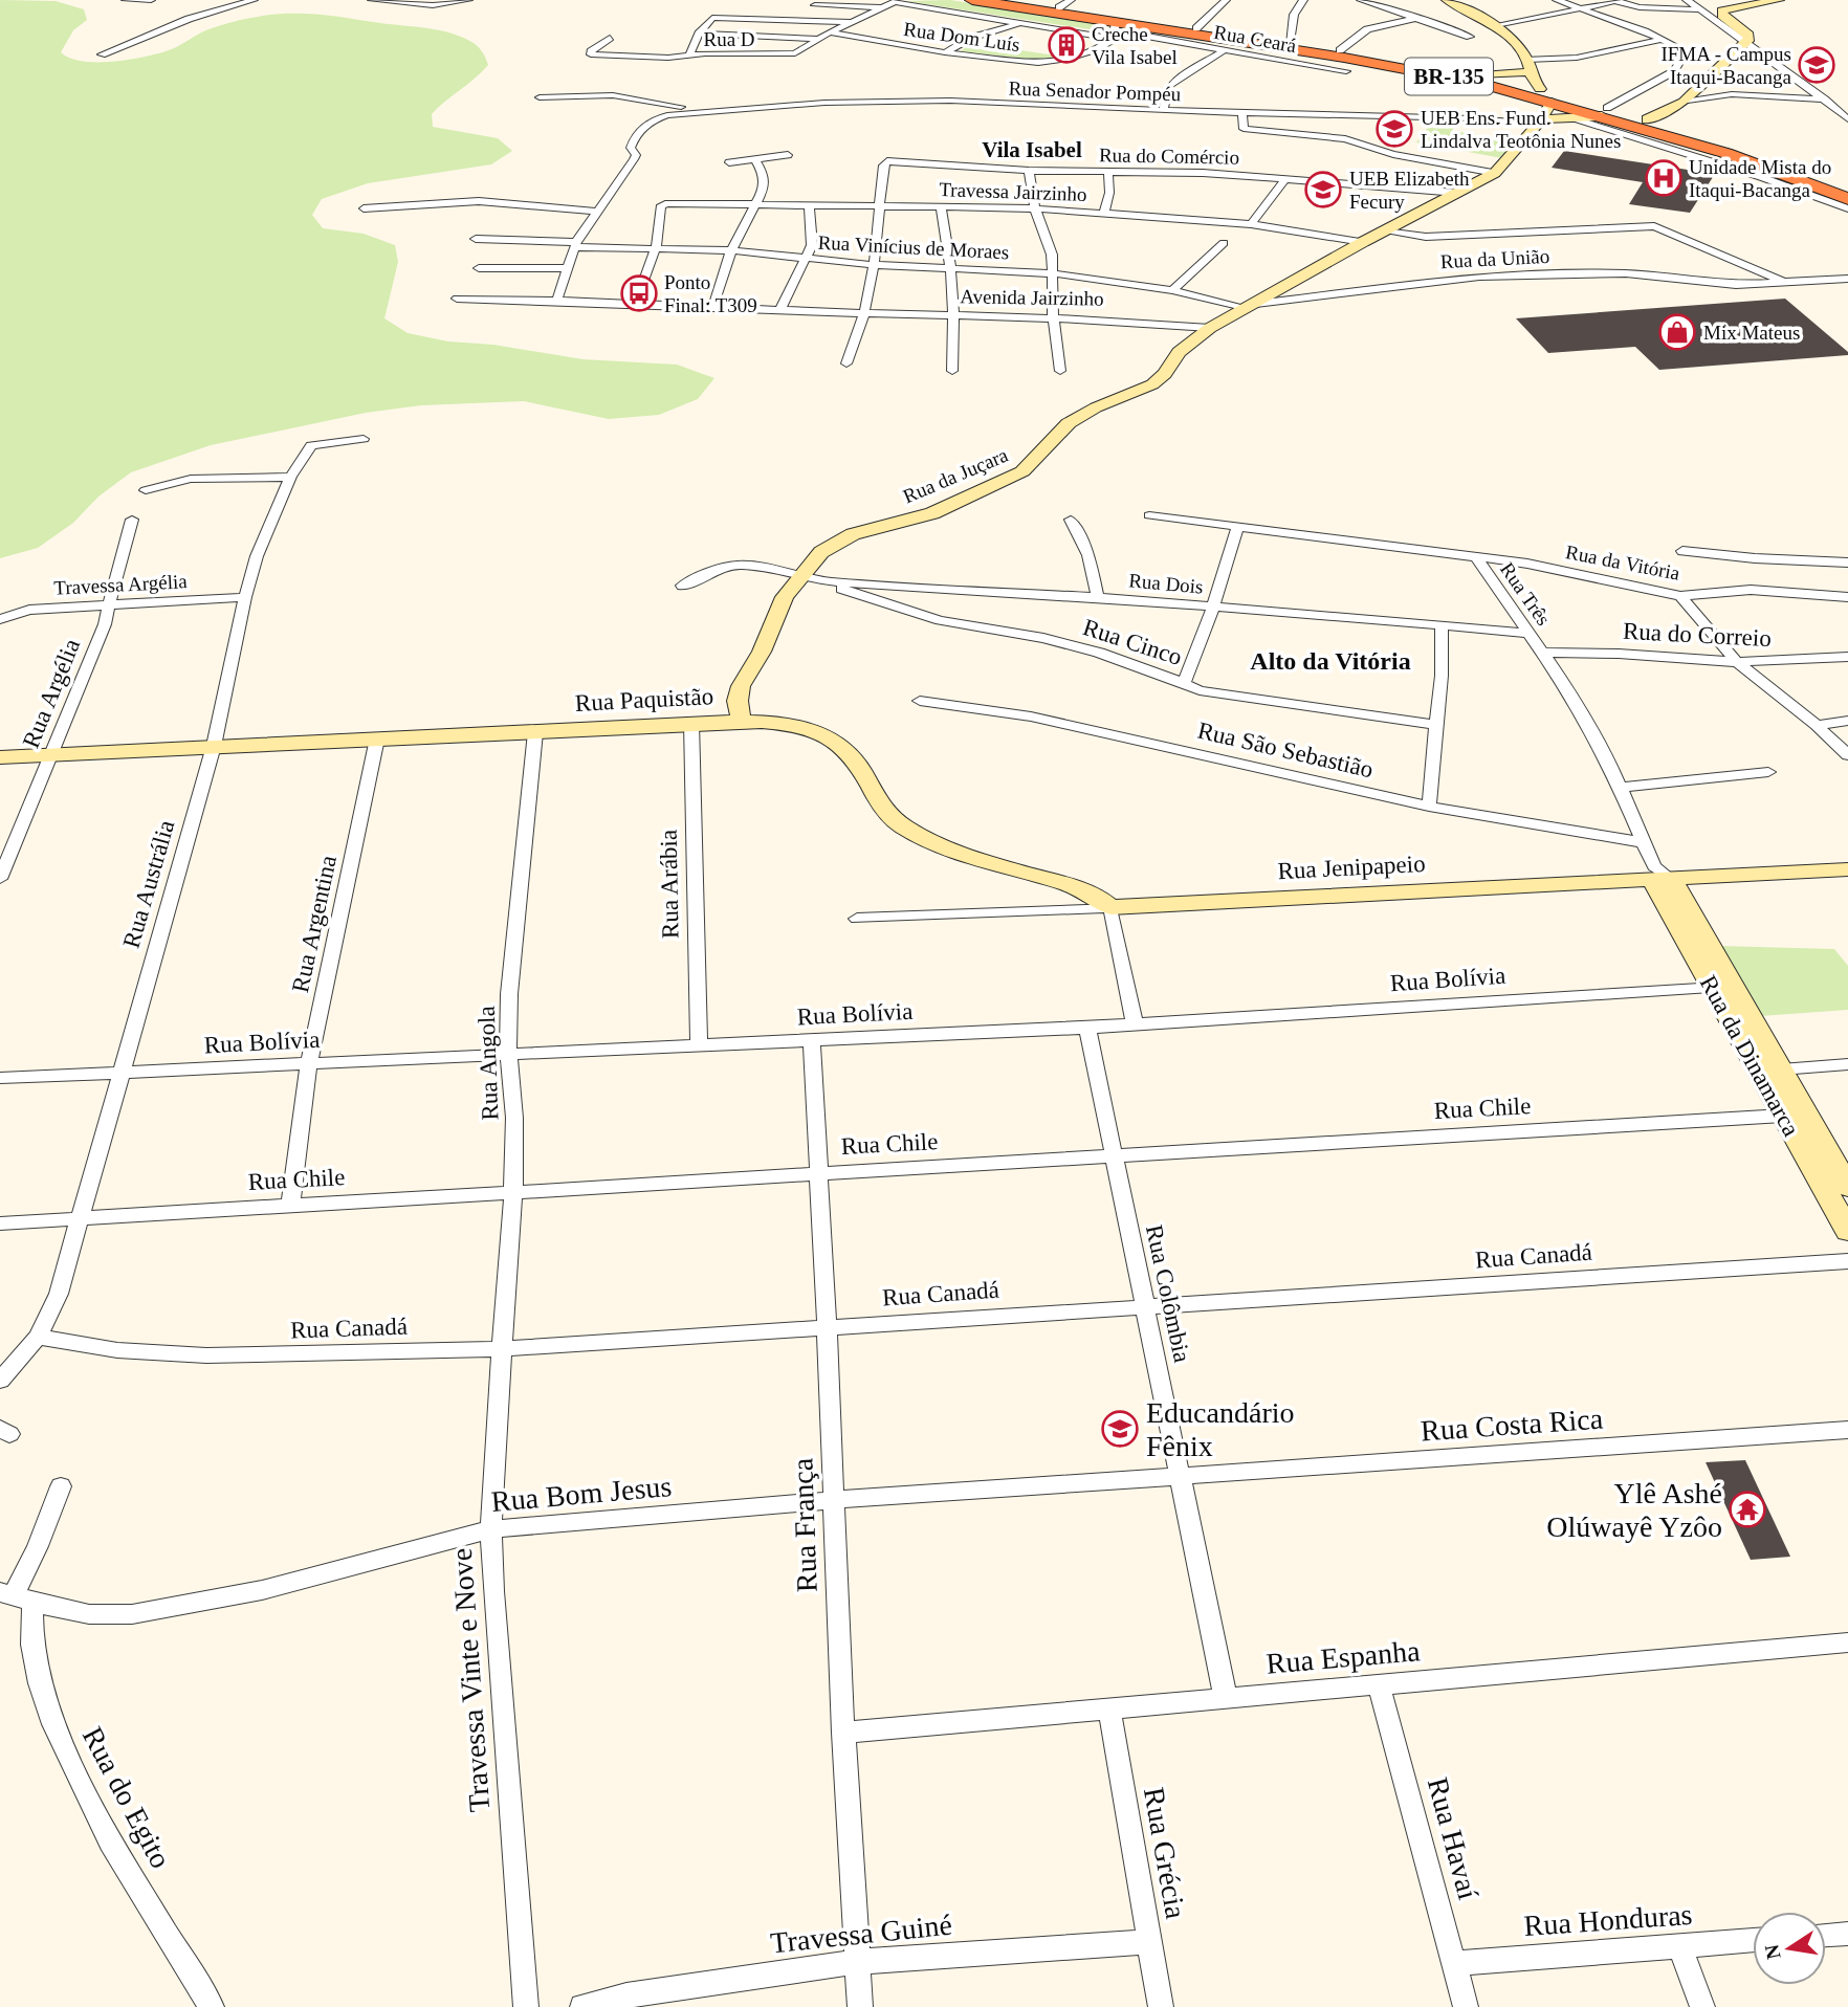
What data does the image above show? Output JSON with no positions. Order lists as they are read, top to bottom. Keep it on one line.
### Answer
{"streets":{"highway":["BR-135"],"street":["Rua Dom Luís","Rua D","Rua Ceará","Rua Senador Pompéu","Rua do Comércio","Travessa Jairzinho","Rua Vinícius de Moraes","Rua da União","Avenida Jairzinho","Rua da Juçara","Rua da Vitória","Rua Dois","Travessa Argélia","Rua Três","Rua do Correio","Rua Cinco","Rua Argélia","Rua Paquistão","Rua São Sebastião","Rua Jenipapeio","Rua Austrália","Rua Arábia","Rua Argentina","Rua Bolívia","Rua da Dinamarca","Rua Angola","Rua Chile","Rua Canadá","Rua Colômbia","Rua Costa Rica","Rua Bom Jesus","Rua França","Rua Espanha","Travessa Vinte e Nove","Rua do Egito","Rua Havaí","Rua Grécia","Rua Honduras","Travessa Guiné"]},"crossings":[["Rua Dom Luís","Rua D"],["Rua Dom Luís","Rua Ceará"],["Rua Dom Luís","BR-135"],["Rua D","Rua Ceará"],["Rua Ceará","BR-135"],["Rua do Comércio","Travessa Jairzinho"],["Travessa Jairzinho","Rua Vinícius de Moraes"],["Rua Vinícius de Moraes","Rua da União"],["Avenida Jairzinho","Rua da Juçara"],["Rua da Juçara","Rua Dois"],["Rua da Juçara","Rua Cinco"],["Rua da Juçara","Rua Paquistão"],["Rua da Vitória","Rua Três"],["Rua Dois","Rua Três"],["Rua Dois","Rua Cinco"],["Travessa Argélia","Rua Argélia"],["Travessa Argélia","Rua Austrália"],["Rua Três","Rua do Correio"],["Rua Três","Rua São Sebastião"],["Rua Três","Rua Jenipapeio"],["Rua Três","Rua da Dinamarca"],["Rua Argélia","Rua Paquistão"],["Rua Paquistão","Rua Jenipapeio"],["Rua Paquistão","Rua Austrália"],["Rua Paquistão","Rua Arábia"],["Rua Paquistão","Rua Argentina"],["Rua Paquistão","Rua Angola"],["Rua Jenipapeio","Rua da Dinamarca"],["Rua Austrália","Rua Bolívia"],["Rua Austrália","Rua Chile"],["Rua Austrália","Rua Canadá"],["Rua Arábia","Rua Bolívia"],["Rua Argentina","Rua Bolívia"],["Rua Argentina","Rua Chile"],["Rua Bolívia","Rua da Dinamarca"],["Rua Bolívia","Rua Angola"],["Rua Bolívia","Rua Colômbia"],["Rua Bolívia","Rua França"],["Rua da Dinamarca","Rua Chile"],["Rua Angola","Rua Chile"],["Rua Angola","Rua Canadá"],["Rua Angola","Travessa Vinte e Nove"],["Rua Chile","Rua Colômbia"],["Rua Chile","Rua França"],["Rua Canadá","Rua Colômbia"],["Rua Canadá","Rua França"],["Rua Canadá","Travessa Vinte e Nove"],["Rua Colômbia","Rua Costa Rica"],["Rua Colômbia","Rua Bom Jesus"],["Rua Colômbia","Rua Espanha"],["Rua Costa Rica","Rua Bom Jesus"],["Rua Bom Jesus","Rua França"],["Rua Bom Jesus","Travessa Vinte e Nove"],["Rua Bom Jesus","Rua do Egito"],["Rua França","Rua Espanha"],["Rua França","Travessa Guiné"],["Rua Espanha","Rua Havaí"],["Rua Espanha","Rua Grécia"],["Rua Havaí","Rua Honduras"],["Rua Grécia","Travessa Guiné"]],"districts":["Vila Isabel","Alto da Vitória"],"places":{"building":["Creche Vila Isabel"],"school or university":["IFMA - Campus Itaqui-Bacanga","UEB Ens. Fund. Lindalva Teotônia Nunes","UEB Elizabeth Fecury","Educandário Fênix"],"hospital":["Unidade Mista do Itaqui-Bacanga"],"bus stop":["Ponto Final: T309"],"shop":["Mix Mateus"],"temple":["Ylê Ashé Olúwayê Yzôo"]},"north":"left"}
